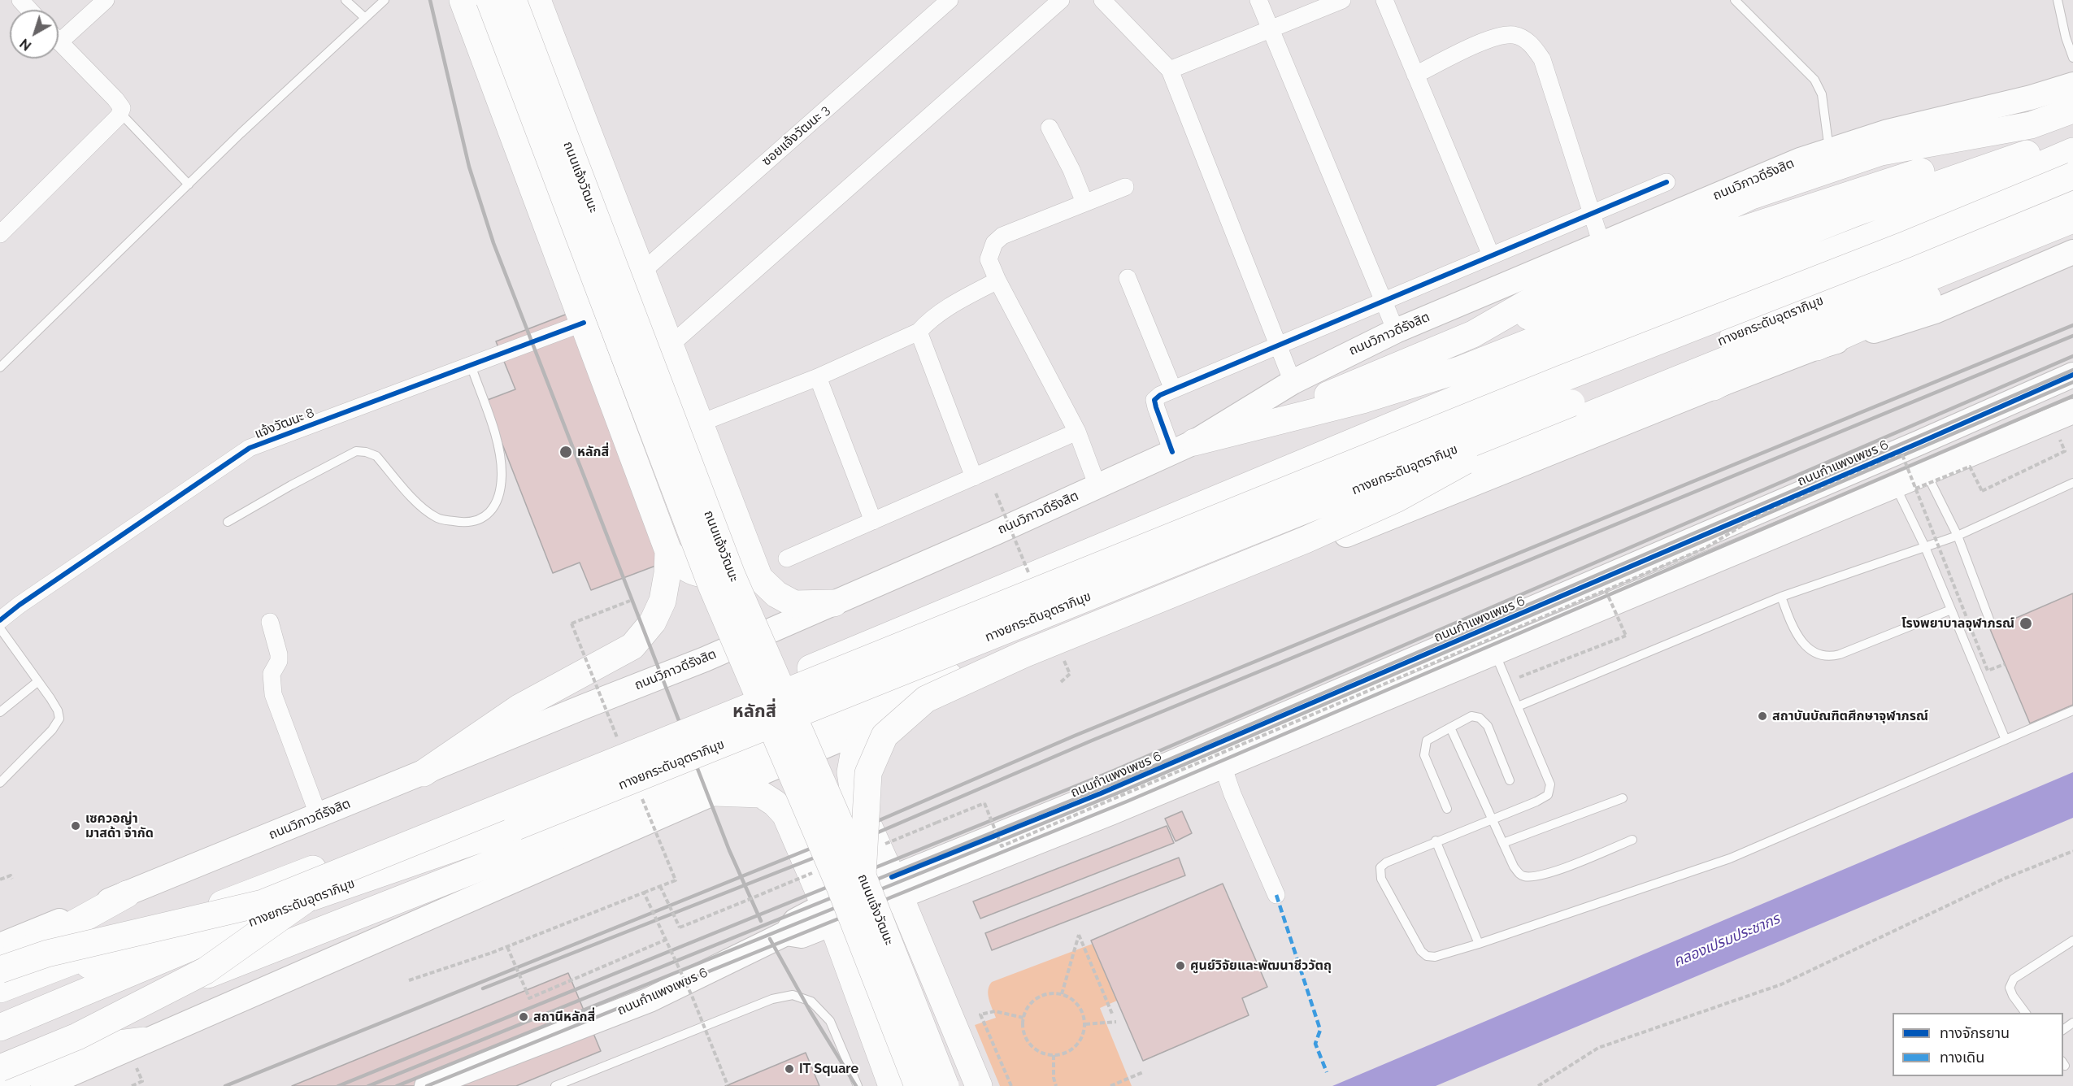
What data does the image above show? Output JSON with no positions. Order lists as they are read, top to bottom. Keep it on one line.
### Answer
{"streets":{"main road":["ถนนแจ้งวัฒนะ","ถนนวิภาวดีรังสิต","ทางยกระดับอุตราภิมุข","ถนนกำแพงเพชร 6"],"street":["ซอยแจ้งวัฒนะ 3","แจ้งวัฒนะ 8"]},"crossings":[["ซอยแจ้งวัฒนะ 3","ถนนแจ้งวัฒนะ"],["ถนนแจ้งวัฒนะ","ถนนวิภาวดีรังสิต"],["ถนนแจ้งวัฒนะ","ถนนกำแพงเพชร 6"]],"districts":["หลักสี่"],"water":["คลองเปรมประชากร"],"places":["หลักสี่","โรงพยาบาลจุฬาภรณ์","สถาบันบัณฑิตศึกษาจุฬาภรณ์","เซควอญ่า มาสด้า จำกัด","ศูนย์วิจัยและพัฒนาชีววัตถุ","สถานีหลักสี่","IT Square"],"legend":["ทางจักรยาน","ทางเดิน"],"north":"bottom left"}
